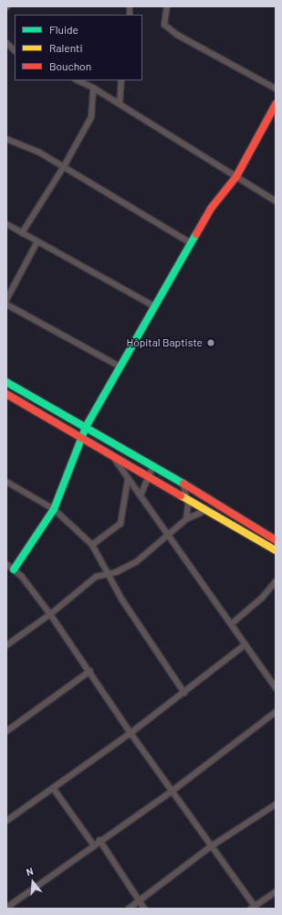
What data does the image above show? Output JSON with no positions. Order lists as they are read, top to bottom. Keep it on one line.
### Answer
{"places":["Hôpital Baptiste"],"legend":["Fluide","Ralenti","Bouchon"],"north":"top"}
